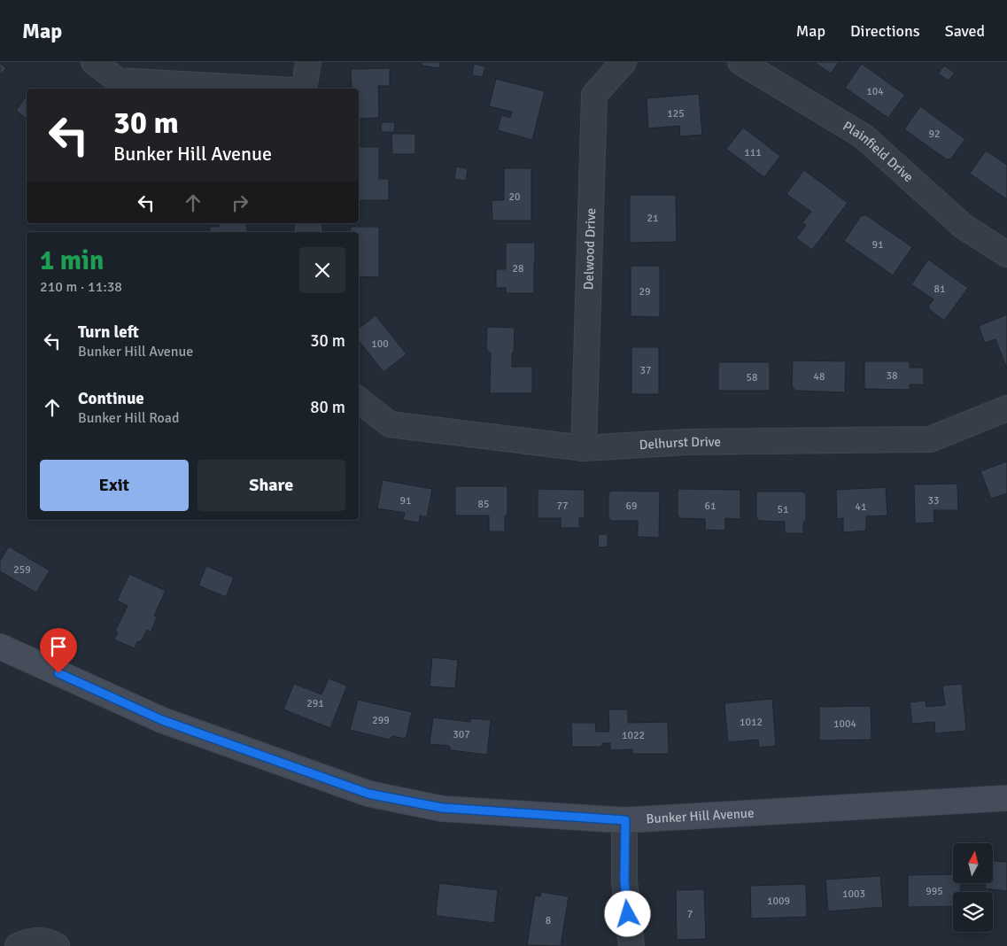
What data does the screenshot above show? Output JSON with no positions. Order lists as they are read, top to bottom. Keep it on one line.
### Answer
{"streets":{"main road":["Bunker Hill Avenue"],"street":["Plainfield Drive","Delwood Drive","Delhurst Drive"]},"crossings":[["Delwood Drive","Delhurst Drive"]],"house_numbers":["104","125","92","111","20","21","91","28","81","29","100","37","38","48","58","91","33","85","77","69","61","41","51","259","291","299","1012","1004","307","1022","995","1003","1009","7","8"],"north":"top","page":{"header":"Map","nav":["Map","Directions","Saved"],"turn":["30 m","Bunker Hill Avenue"],"heading":["1 min","210 m · 11:38"],"list":[{"name":"Turn left","note":"Bunker Hill Avenue","value":"30 m"},{"name":"Continue","note":"Bunker Hill Road","value":"80 m"}],"buttons":["Exit","Share"]}}
